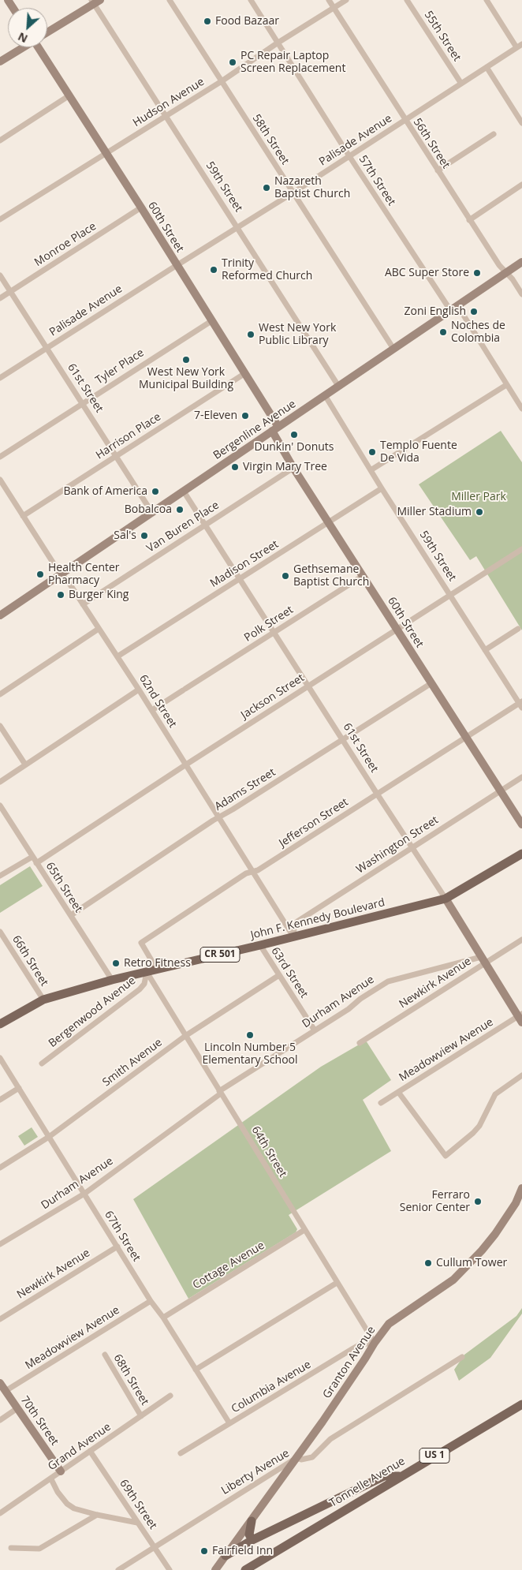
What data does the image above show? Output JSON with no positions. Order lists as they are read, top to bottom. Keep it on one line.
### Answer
{"streets":{"main road":["John F. Kennedy Boulevard","CR 501","US 1","Tonnelle Avenue"],"street":["55th Street","Hudson Avenue","58th Street","Palisade Avenue","56th Street","57th Street","59th Street","60th Street","Monroe Place","Tyler Place","61st Street","Bergenline Avenue","Harrison Place","Van Buren Place","Madison Street","Polk Street","Jackson Street","62nd Street","Adams Street","Jefferson Street","Washington Street","65th Street","66th Street","63rd Street","Newkirk Avenue","Durham Avenue","Bergenwood Avenue","Meadowview Avenue","Smith Avenue","64th Street","67th Street","Cottage Avenue","Granton Avenue","68th Street","Columbia Avenue","70th Street","Grand Avenue","Liberty Avenue","69th Street"]},"crossings":[["55th Street","Palisade Avenue"],["Hudson Avenue","58th Street"],["Hudson Avenue","56th Street"],["Hudson Avenue","57th Street"],["Hudson Avenue","59th Street"],["Hudson Avenue","60th Street"],["58th Street","Palisade Avenue"],["58th Street","Bergenline Avenue"],["Palisade Avenue","56th Street"],["Palisade Avenue","57th Street"],["Palisade Avenue","59th Street"],["Palisade Avenue","60th Street"],["Palisade Avenue","61st Street"],["56th Street","Bergenline Avenue"],["57th Street","Bergenline Avenue"],["59th Street","Bergenline Avenue"],["59th Street","Madison Street"],["59th Street","Jackson Street"],["59th Street","Jefferson Street"],["60th Street","Monroe Place"],["60th Street","Tyler Place"],["60th Street","Bergenline Avenue"],["60th Street","Harrison Place"],["60th Street","Van Buren Place"],["60th Street","Madison Street"],["60th Street","Polk Street"],["60th Street","Jackson Street"],["60th Street","Adams Street"],["60th Street","Jefferson Street"],["60th Street","Washington Street"],["Monroe Place","61st Street"],["Tyler Place","61st Street"],["61st Street","Bergenline Avenue"],["61st Street","Harrison Place"],["61st Street","Van Buren Place"],["61st Street","Madison Street"],["61st Street","Polk Street"],["61st Street","Jackson Street"],["61st Street","Adams Street"],["61st Street","Jefferson Street"],["61st Street","Washington Street"],["61st Street","John F. Kennedy Boulevard"],["61st Street","Newkirk Avenue"],["61st Street","Durham Avenue"],["61st Street","Meadowview Avenue"],["Bergenline Avenue","62nd Street"],["Harrison Place","62nd Street"],["Van Buren Place","62nd Street"],["Madison Street","62nd Street"],["Polk Street","62nd Street"],["Jackson Street","62nd Street"],["Jackson Street","65th Street"],["62nd Street","Adams Street"],["62nd Street","Jefferson Street"],["62nd Street","Washington Street"],["62nd Street","John F. Kennedy Boulevard"],["Adams Street","65th Street"],["Jefferson Street","John F. Kennedy Boulevard"],["Washington Street","John F. Kennedy Boulevard"],["65th Street","John F. Kennedy Boulevard"],["John F. Kennedy Boulevard","66th Street"],["John F. Kennedy Boulevard","63rd Street"],["John F. Kennedy Boulevard","Bergenwood Avenue"],["John F. Kennedy Boulevard","64th Street"],["63rd Street","Durham Avenue"],["63rd Street","Smith Avenue"],["Newkirk Avenue","Durham Avenue"],["Newkirk Avenue","67th Street"],["Durham Avenue","64th Street"],["Durham Avenue","67th Street"],["Bergenwood Avenue","64th Street"],["Meadowview Avenue","67th Street"],["Meadowview Avenue","70th Street"],["Smith Avenue","64th Street"],["Smith Avenue","67th Street"],["64th Street","Cottage Avenue"],["64th Street","Granton Avenue"],["64th Street","Columbia Avenue"],["67th Street","Cottage Avenue"],["67th Street","Columbia Avenue"],["Granton Avenue","Columbia Avenue"],["Granton Avenue","Liberty Avenue"],["68th Street","Grand Avenue"],["70th Street","Grand Avenue"],["Grand Avenue","69th Street"],["Liberty Avenue","69th Street"]],"parks":["Miller Park"],"places":["Food Bazaar","PC Repair Laptop Screen Replacement","Nazareth Baptist Church","Trinity Reformed Church","ABC Super Store","Zoni English","Noches de Colombia","West New York Public Library","West New York Municipal Building","7-Eleven","Dunkin' Donuts","Templo Fuente De Vida","Virgin Mary Tree","Bank of America","Bobalcoa","Miller Stadium","Sal's","Health Center Pharmacy","Gethsemane Baptist Church","Burger King","Retro Fitness","Lincoln Number 5 Elementary School","Ferraro Senior Center","Cullum Tower","Fairfield Inn"],"north":"bottom left"}
